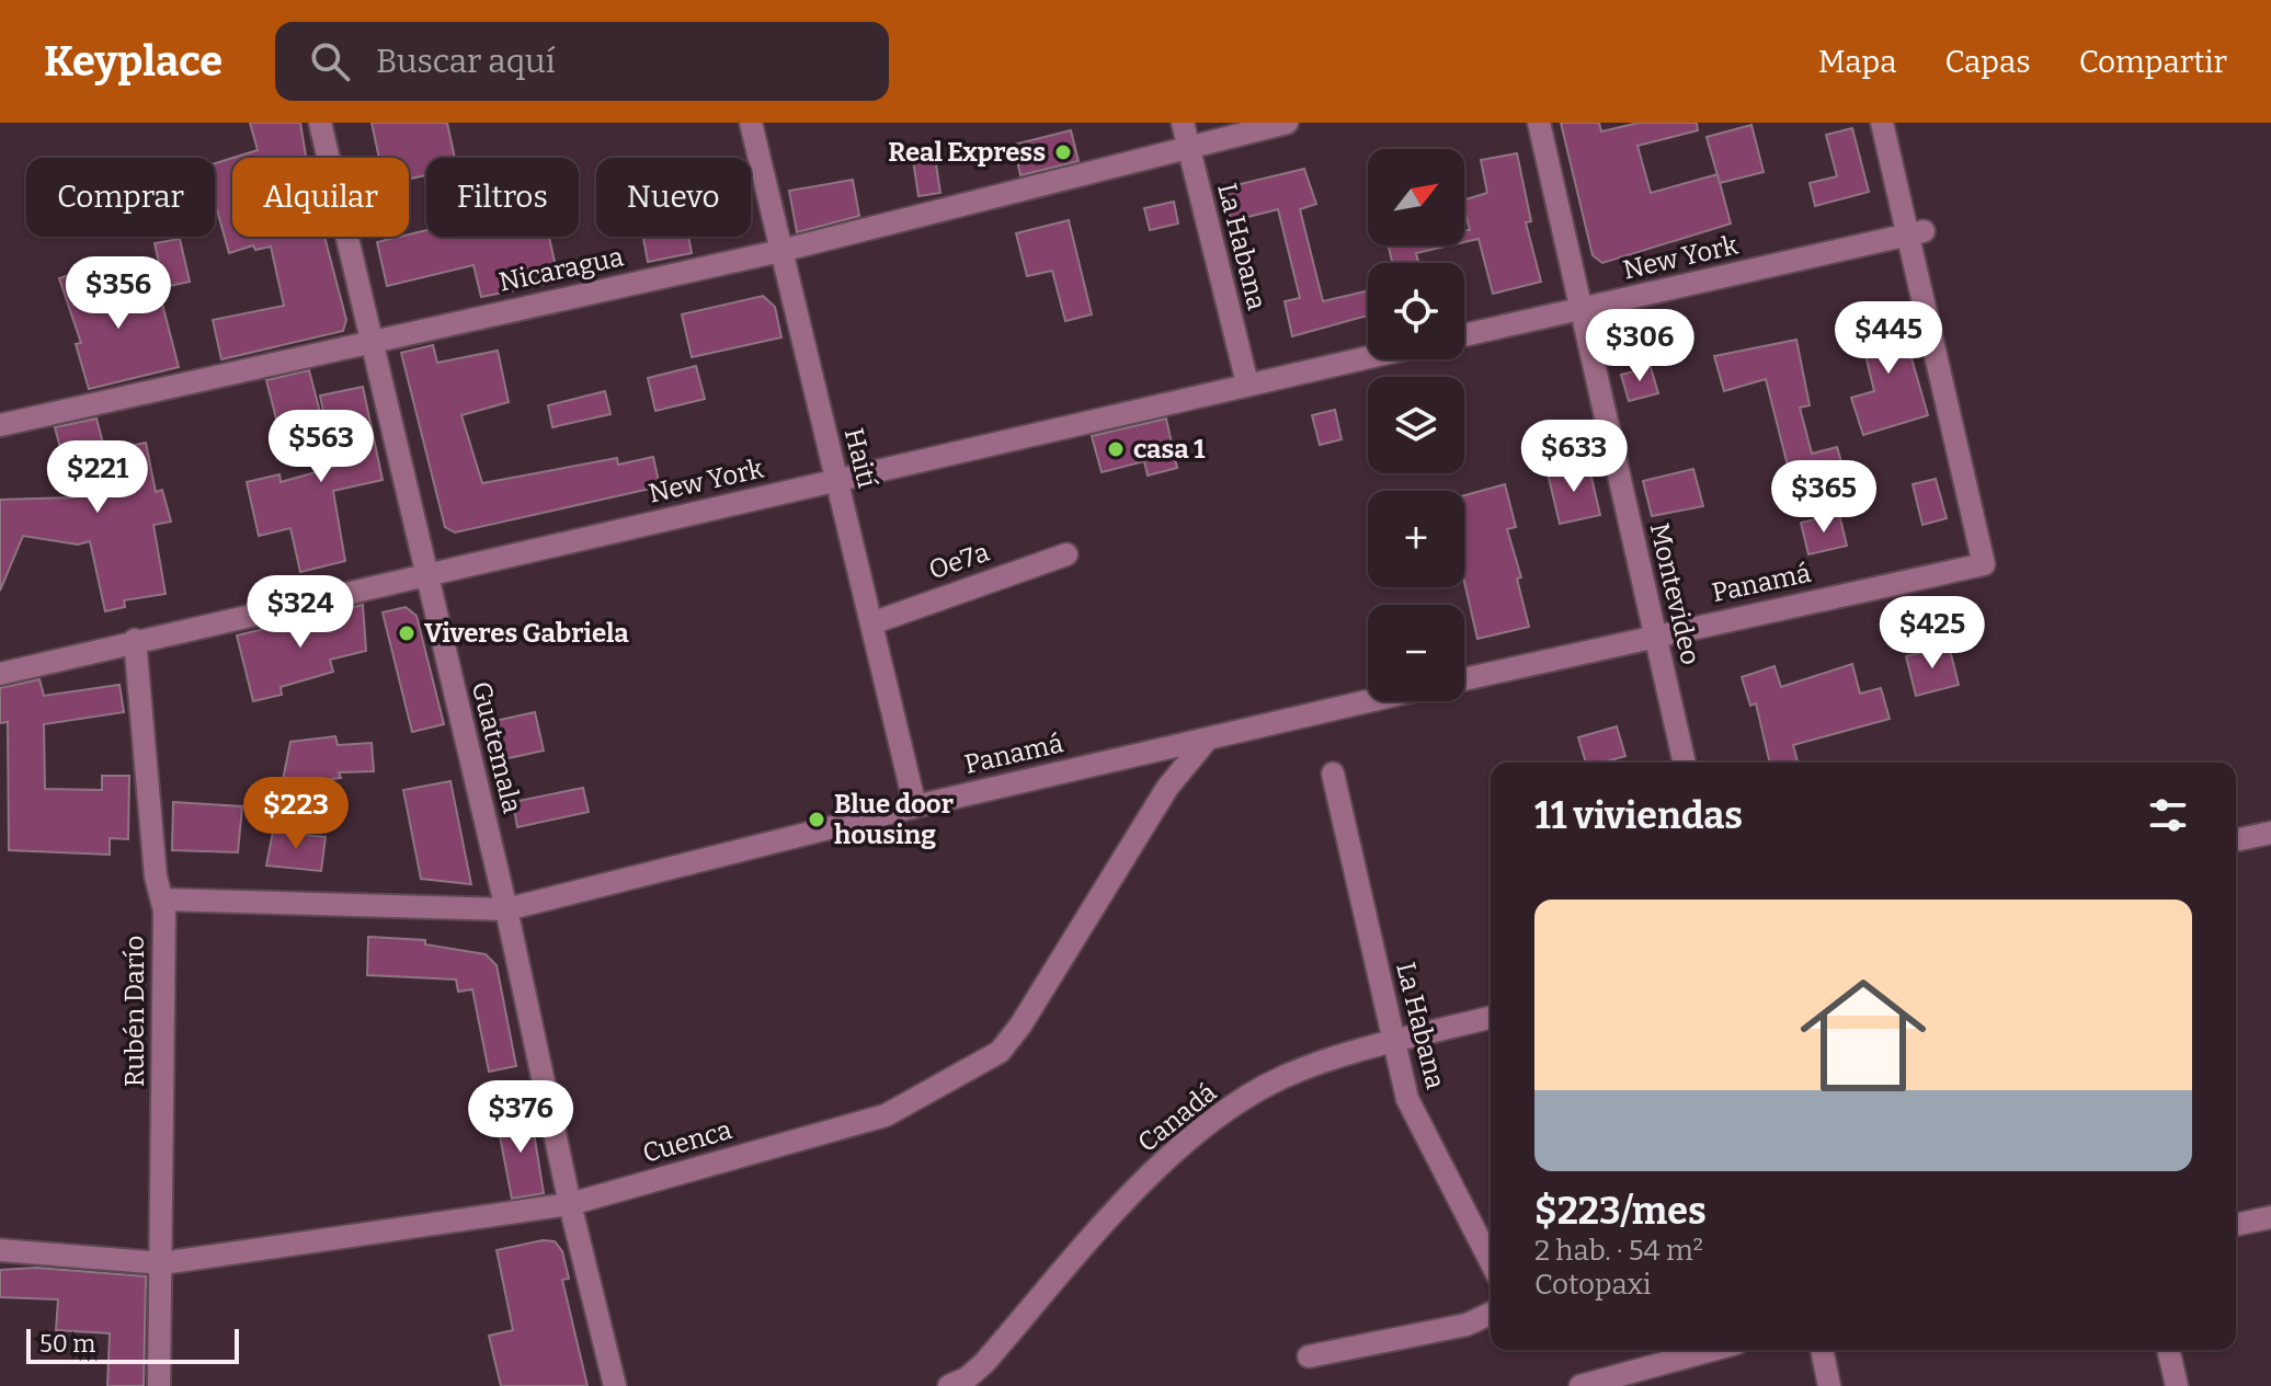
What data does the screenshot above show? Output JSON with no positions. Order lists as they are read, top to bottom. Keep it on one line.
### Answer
{"streets":{"street":["La Habana","New York","Nicaragua","Haití","Oe7a","Panamá","Montevideo","Guatemala","Rubén Darío","Canadá","Cuenca"]},"crossings":[["La Habana","New York"],["La Habana","Nicaragua"],["La Habana","Canadá"],["New York","Haití"],["New York","Panamá"],["New York","Montevideo"],["New York","Guatemala"],["New York","Rubén Darío"],["Nicaragua","Haití"],["Nicaragua","Guatemala"],["Haití","Oe7a"],["Haití","Panamá"],["Panamá","Montevideo"],["Panamá","Guatemala"],["Panamá","Rubén Darío"],["Panamá","Cuenca"],["Guatemala","Cuenca"],["Rubén Darío","Cuenca"]],"places":["Real Express","casa 1","Viveres Gabriela","Blue door housing"],"scale_bar":"50 m","north":"top right","page":{"header":"Keyplace","search":"Buscar aquí","nav":["Mapa","Capas","Compartir"],"map_buttons":["+","−"],"chip":["Comprar","Alquilar","Filtros","Nuevo"],"price":["$356","$445","$306","$563","$633","$221","$365","$324","$425","$223","$376"],"heading":"11 viviendas","list":[{"name":"$223/mes","note":"2 hab. · 54 m² · Cotopaxi"}],"scale":"50 m"}}
